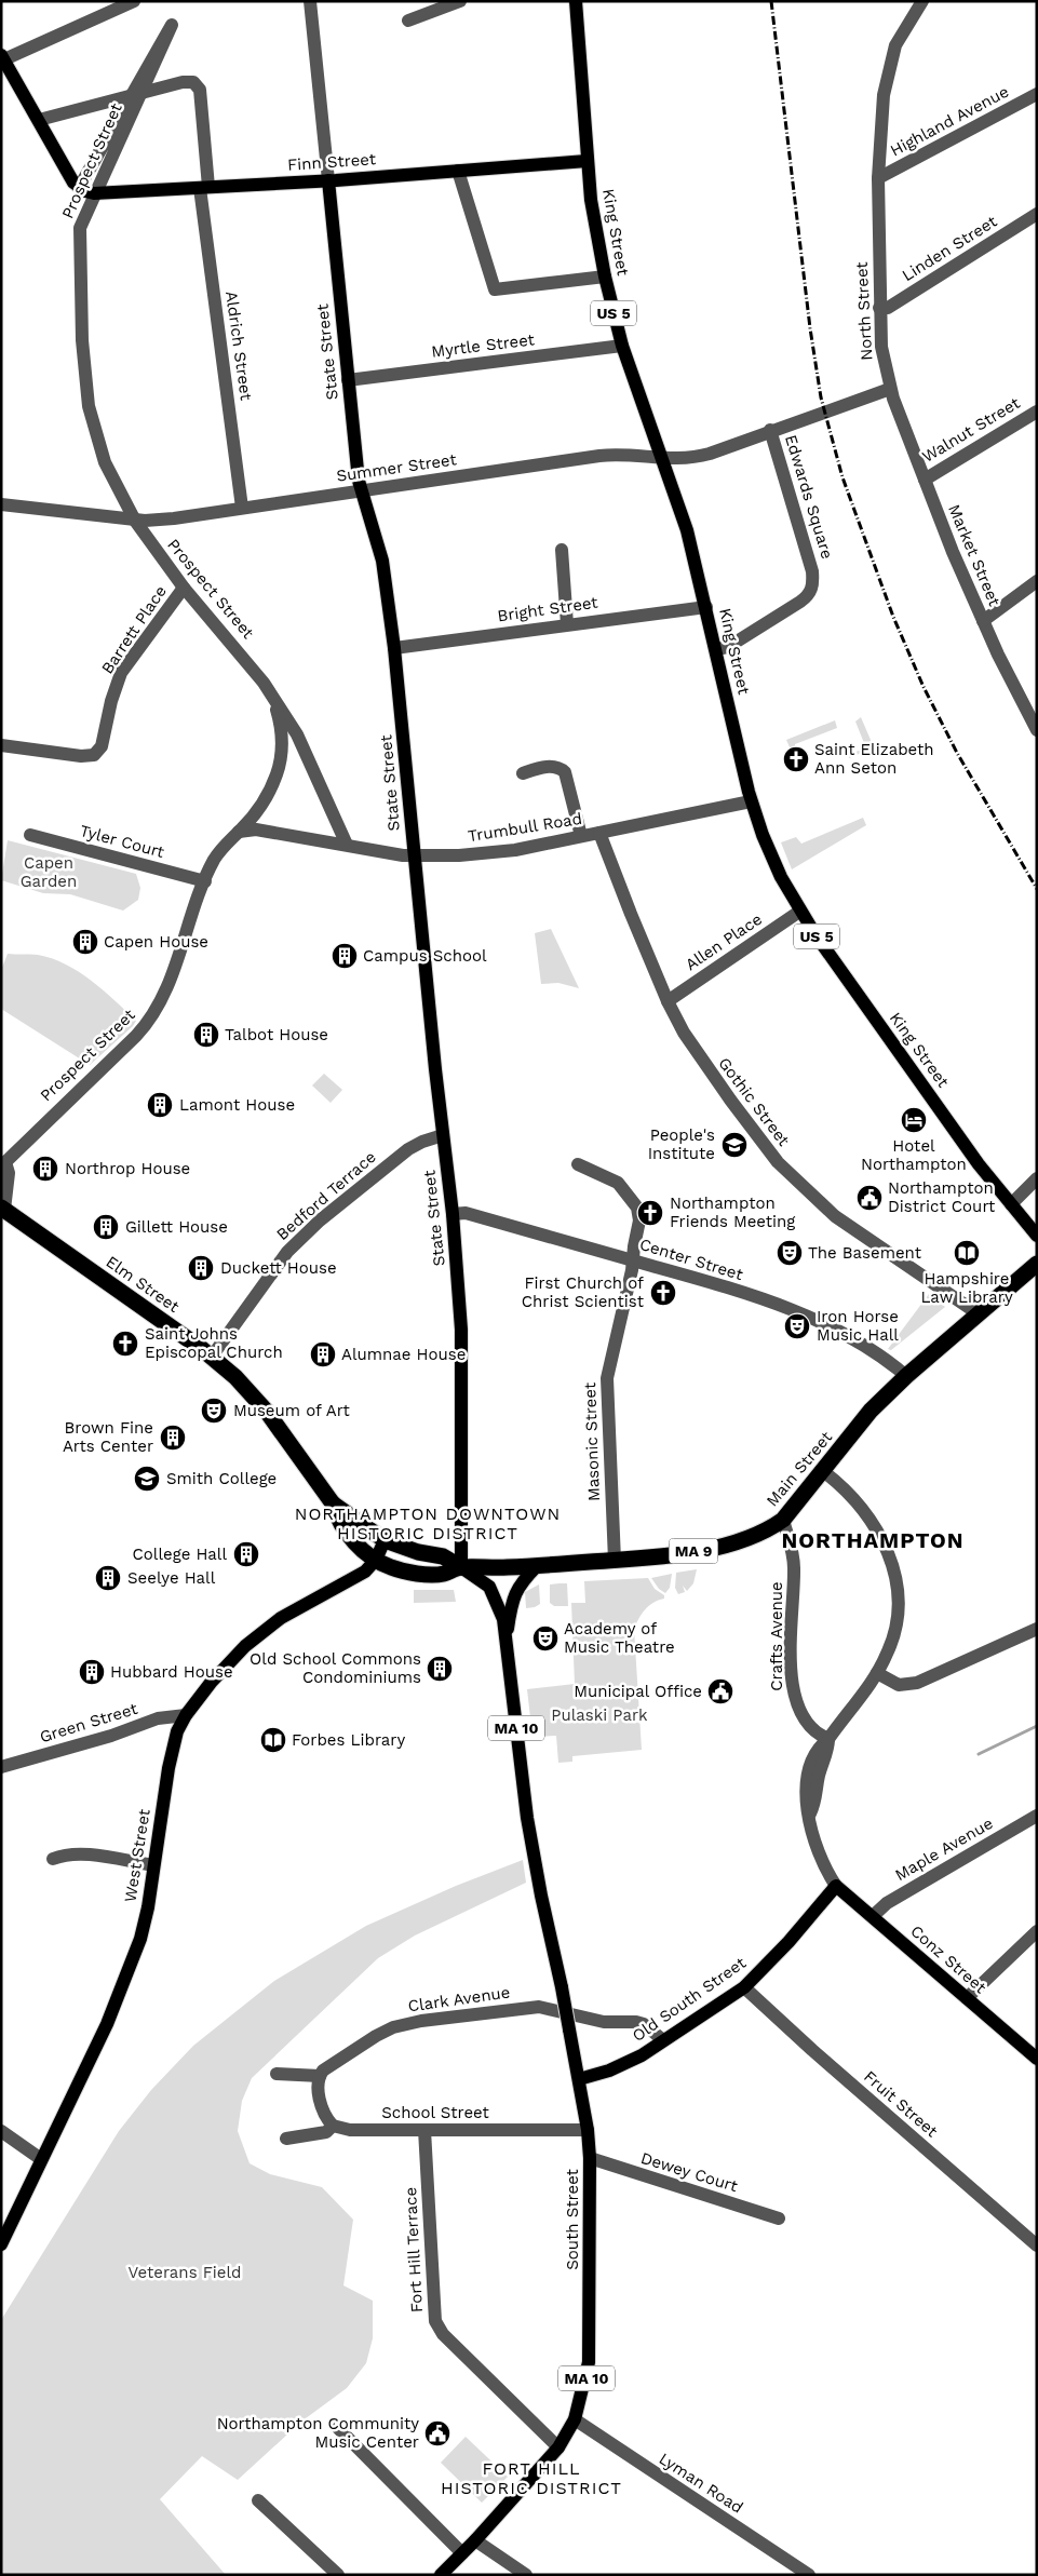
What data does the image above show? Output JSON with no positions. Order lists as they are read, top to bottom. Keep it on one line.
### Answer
{"streets":{"highway":["Elm Street","Main Street","MA 9"],"main road":["Prospect Street","Finn Street","King Street","US 5","State Street","MA 10","West Street","Conz Street","Old South Street","South Street"],"street":["Highland Avenue","Linden Street","North Street","Aldrich Street","Myrtle Street","Walnut Street","Summer Street","Edwards Square","Market Street","Bright Street","Barrett Place","Trumbull Road","Tyler Court","Allen Place","Gothic Street","Bedford Terrace","Center Street","Masonic Street","Crafts Avenue","Green Street","Maple Avenue","Clark Avenue","Fruit Street","School Street","Dewey Court","Fort Hill Terrace","Lyman Road"]},"crossings":[["Highland Avenue","North Street"],["Prospect Street","Finn Street"],["Prospect Street","Aldrich Street"],["Prospect Street","Summer Street"],["Prospect Street","Barrett Place"],["Prospect Street","Trumbull Road"],["Prospect Street","Tyler Court"],["Prospect Street","Elm Street"],["Finn Street","King Street"],["Finn Street","Aldrich Street"],["Finn Street","State Street"],["King Street","Myrtle Street"],["King Street","Summer Street"],["King Street","Edwards Square"],["King Street","Bright Street"],["King Street","Trumbull Road"],["King Street","Allen Place"],["Linden Street","North Street"],["North Street","Market Street"],["Aldrich Street","Summer Street"],["Myrtle Street","State Street"],["State Street","Summer Street"],["State Street","Bright Street"],["State Street","Trumbull Road"],["State Street","Bedford Terrace"],["State Street","Center Street"],["State Street","Main Street"],["State Street","MA 10"],["Walnut Street","Market Street"],["Trumbull Road","Gothic Street"],["Allen Place","Gothic Street"],["Gothic Street","Main Street"],["Bedford Terrace","Elm Street"],["Center Street","Masonic Street"],["Center Street","Main Street"],["Elm Street","Main Street"],["Elm Street","West Street"],["Masonic Street","Main Street"],["Main Street","Crafts Avenue"],["Main Street","MA 10"],["Main Street","West Street"],["Green Street","West Street"],["MA 10","South Street"],["Maple Avenue","Conz Street"],["Conz Street","Old South Street"],["Clark Avenue","Old South Street"],["Old South Street","Fruit Street"],["Old South Street","South Street"],["School Street","South Street"],["School Street","Fort Hill Terrace"],["Dewey Court","South Street"],["South Street","Fort Hill Terrace"],["South Street","Lyman Road"]],"districts":["NORTHAMPTON DOWNTOWN HISTORIC DISTRICT","NORTHAMPTON","FORT HILL HISTORIC DISTRICT"],"parks":["Capen Garden","Pulaski Park","Veterans Field"],"places":{"church":["Saint Elizabeth Ann Seton","Northampton Friends Meeting","First Church of Christ Scientist","Saint Johns Episcopal Church"],"building":["Capen House","Campus School","Talbot House","Lamont House","Northrop House","Gillett House","Duckett House","Alumnae House","Brown Fine Arts Center","College Hall","Seelye Hall","Old School Commons Condominiums","Hubbard House"],"hotel":["Hotel Northampton"],"school or university":["People's Institute","Smith College"],"public building":["Northampton District Court","Municipal Office","Northampton Community Music Center"],"theatre":["The Basement","Iron Horse Music Hall","Museum of Art","Academy of Music Theatre"],"library":["Hampshire Law Library","Forbes Library"]}}
